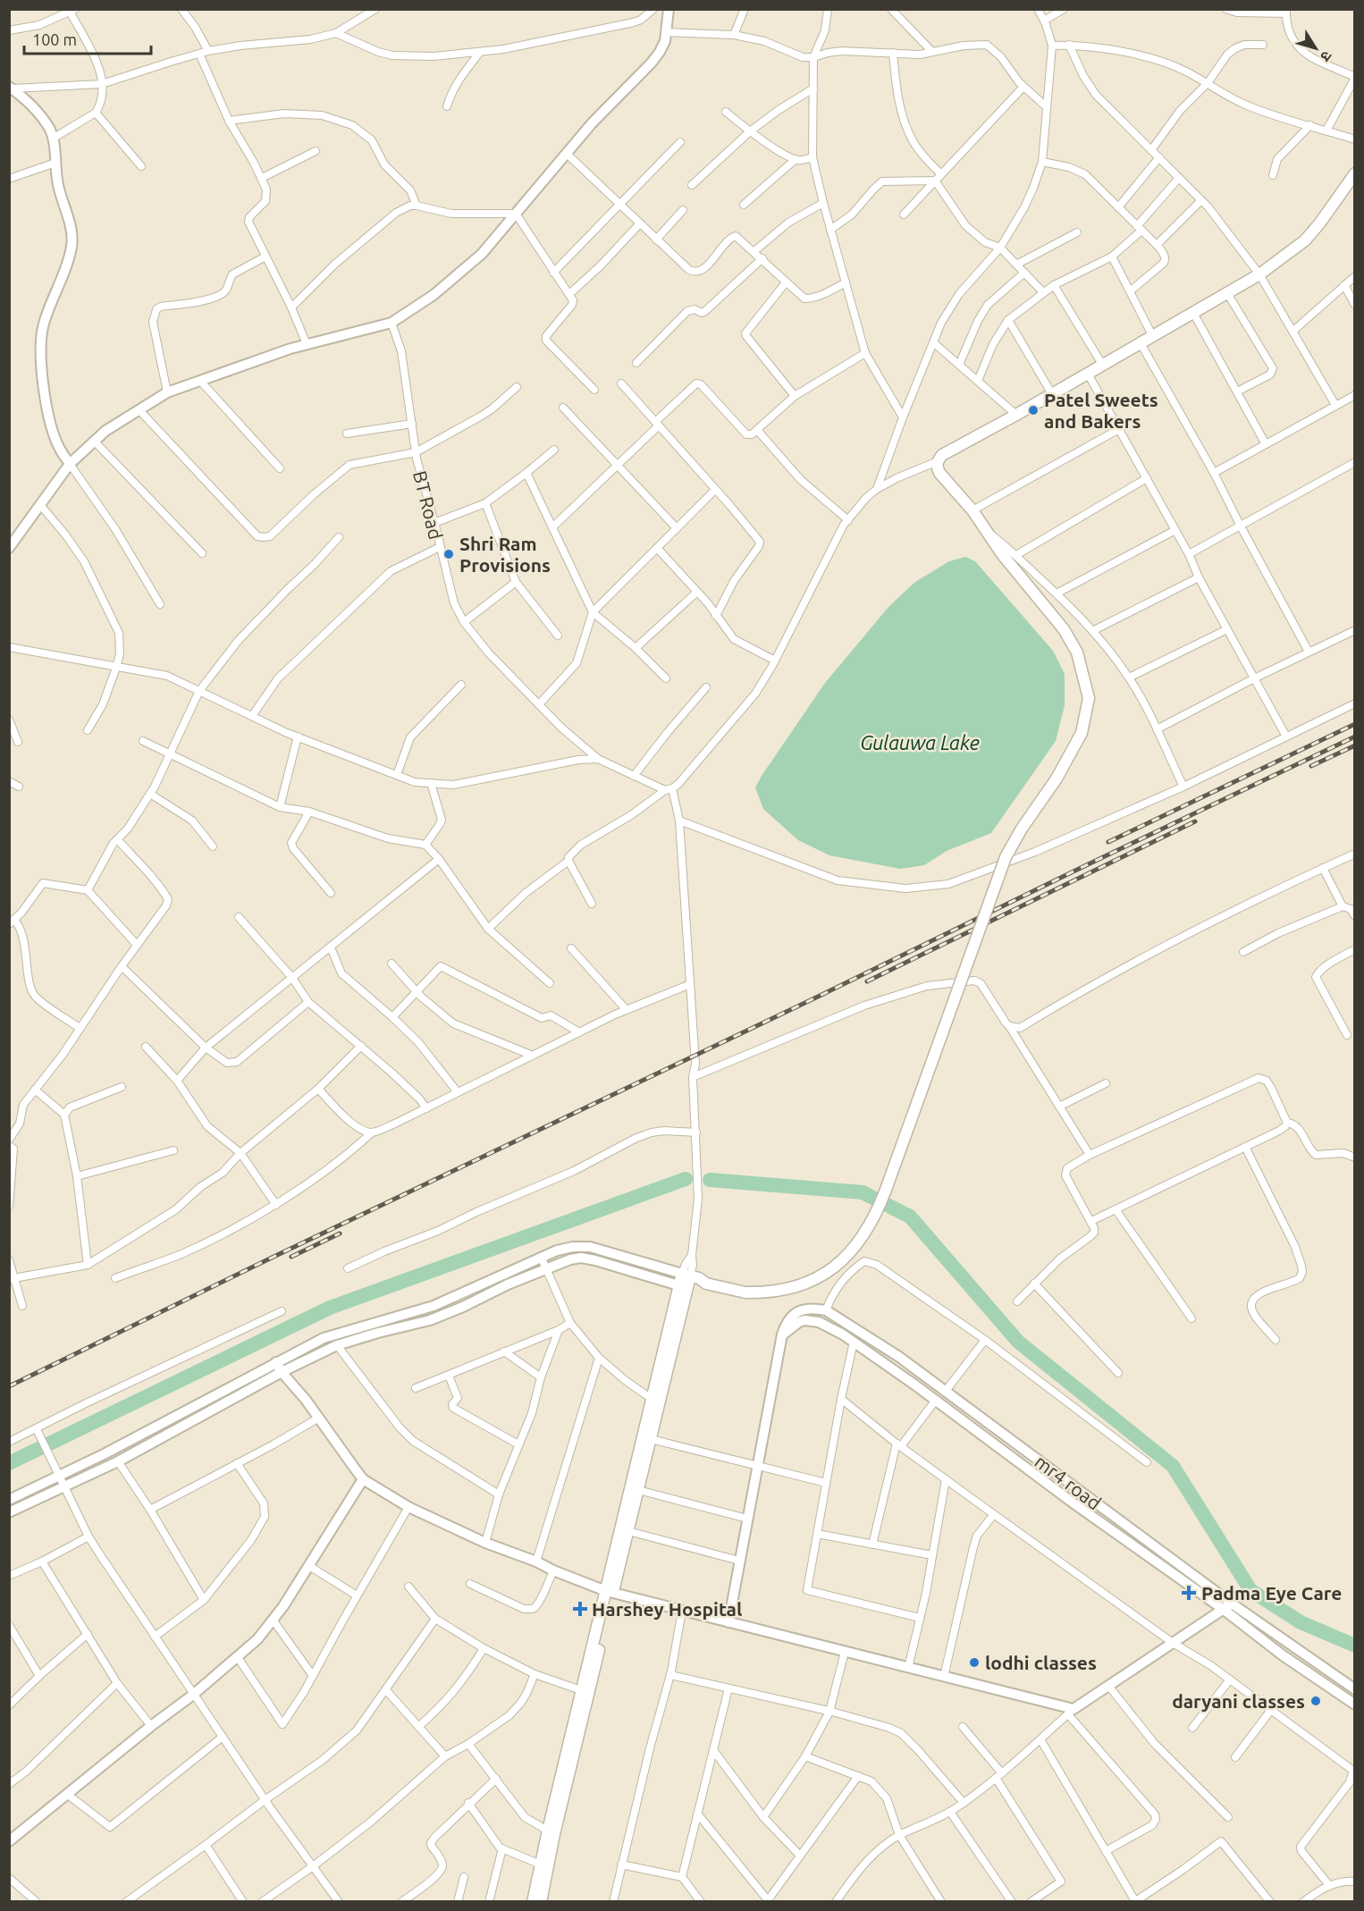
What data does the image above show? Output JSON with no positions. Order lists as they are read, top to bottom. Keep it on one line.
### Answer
{"streets":{"street":["BT Road","mr4 road"]},"water":["Gulauwa Lake"],"places":{"other":["Patel Sweets and Bakers","Shri Ram Provisions","lodhi classes","daryani classes"],"health":["Padma Eye Care","Harshey Hospital"]},"scale_bar":"100 m","north":"bottom right"}
